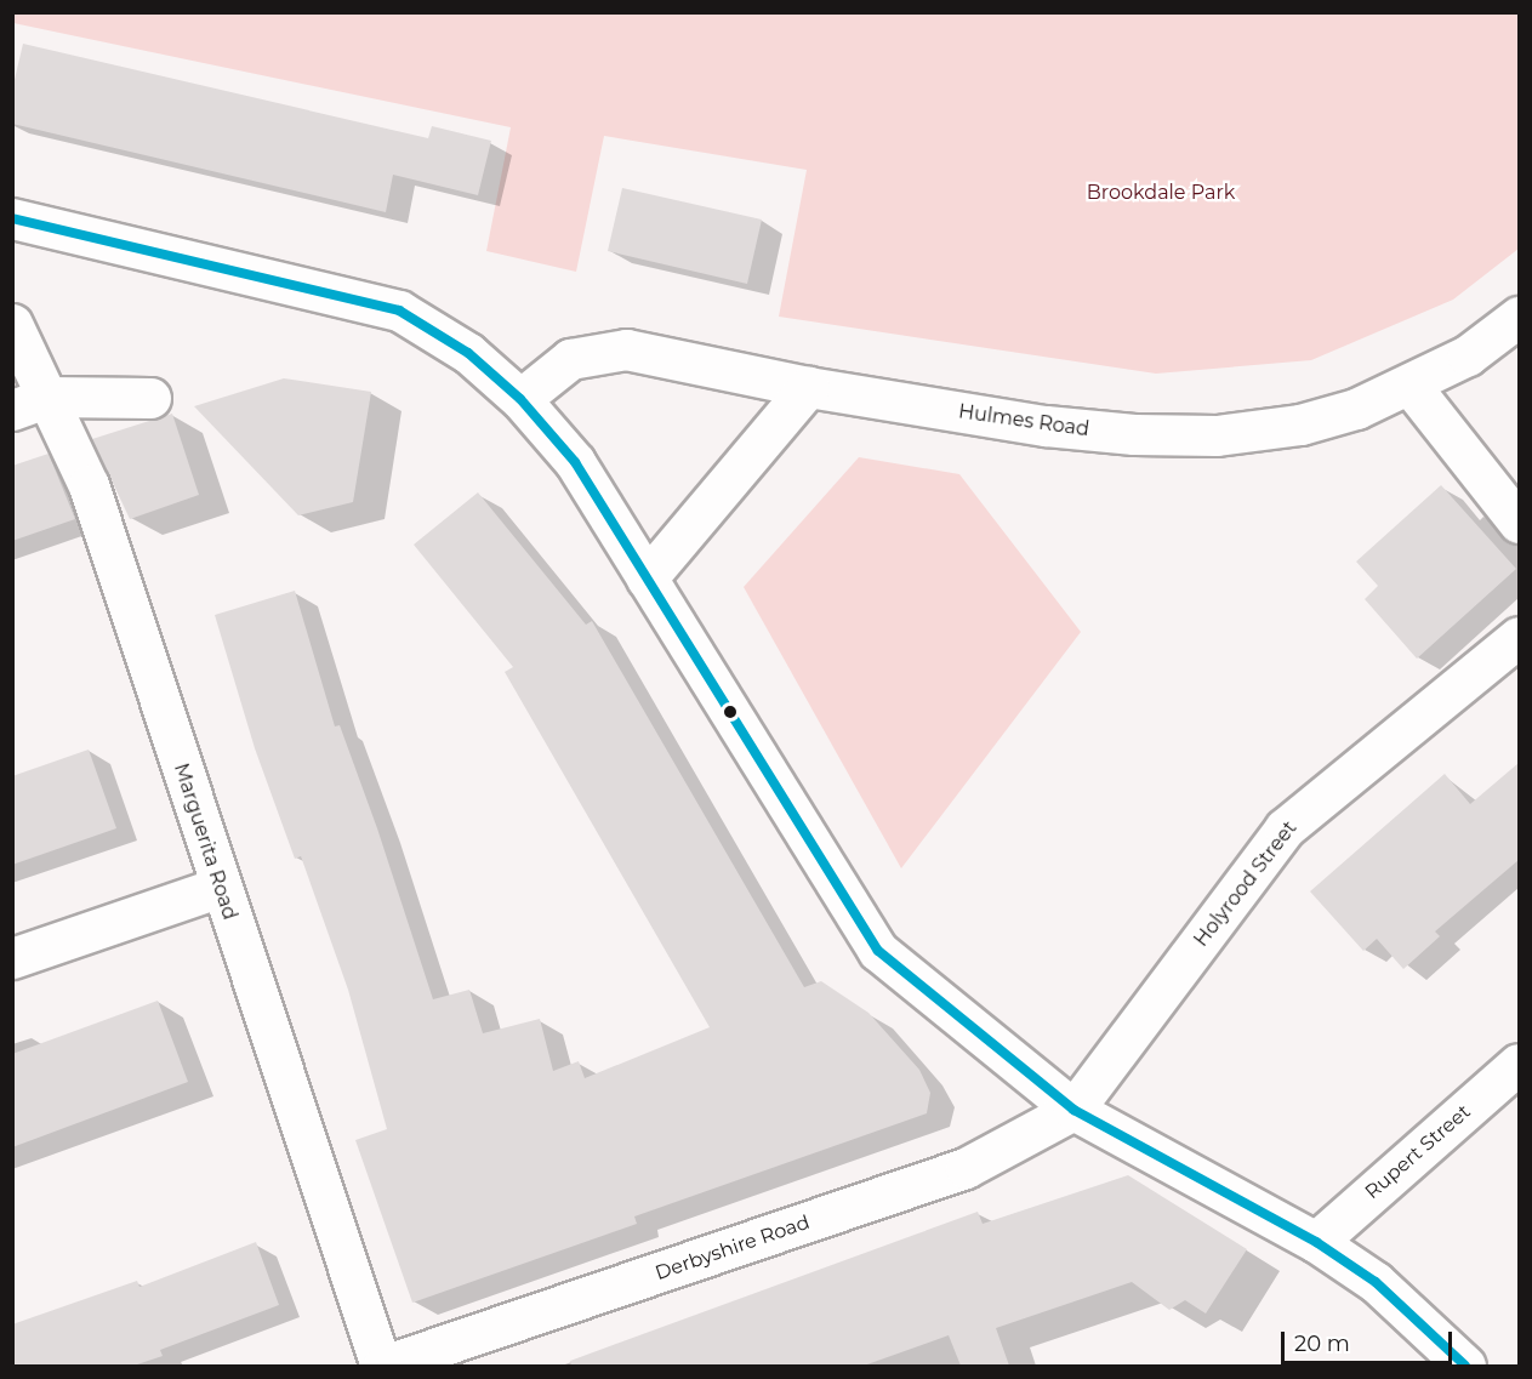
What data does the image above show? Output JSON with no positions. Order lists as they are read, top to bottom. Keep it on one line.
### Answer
{"streets":{"street":["Hulmes Road","Marguerita Road","Holyrood Street","Rupert Street","Derbyshire Road"]},"crossings":[["Marguerita Road","Derbyshire Road"],["Holyrood Street","Derbyshire Road"]],"parks":["Brookdale Park"],"scale_bar":"20 m"}
